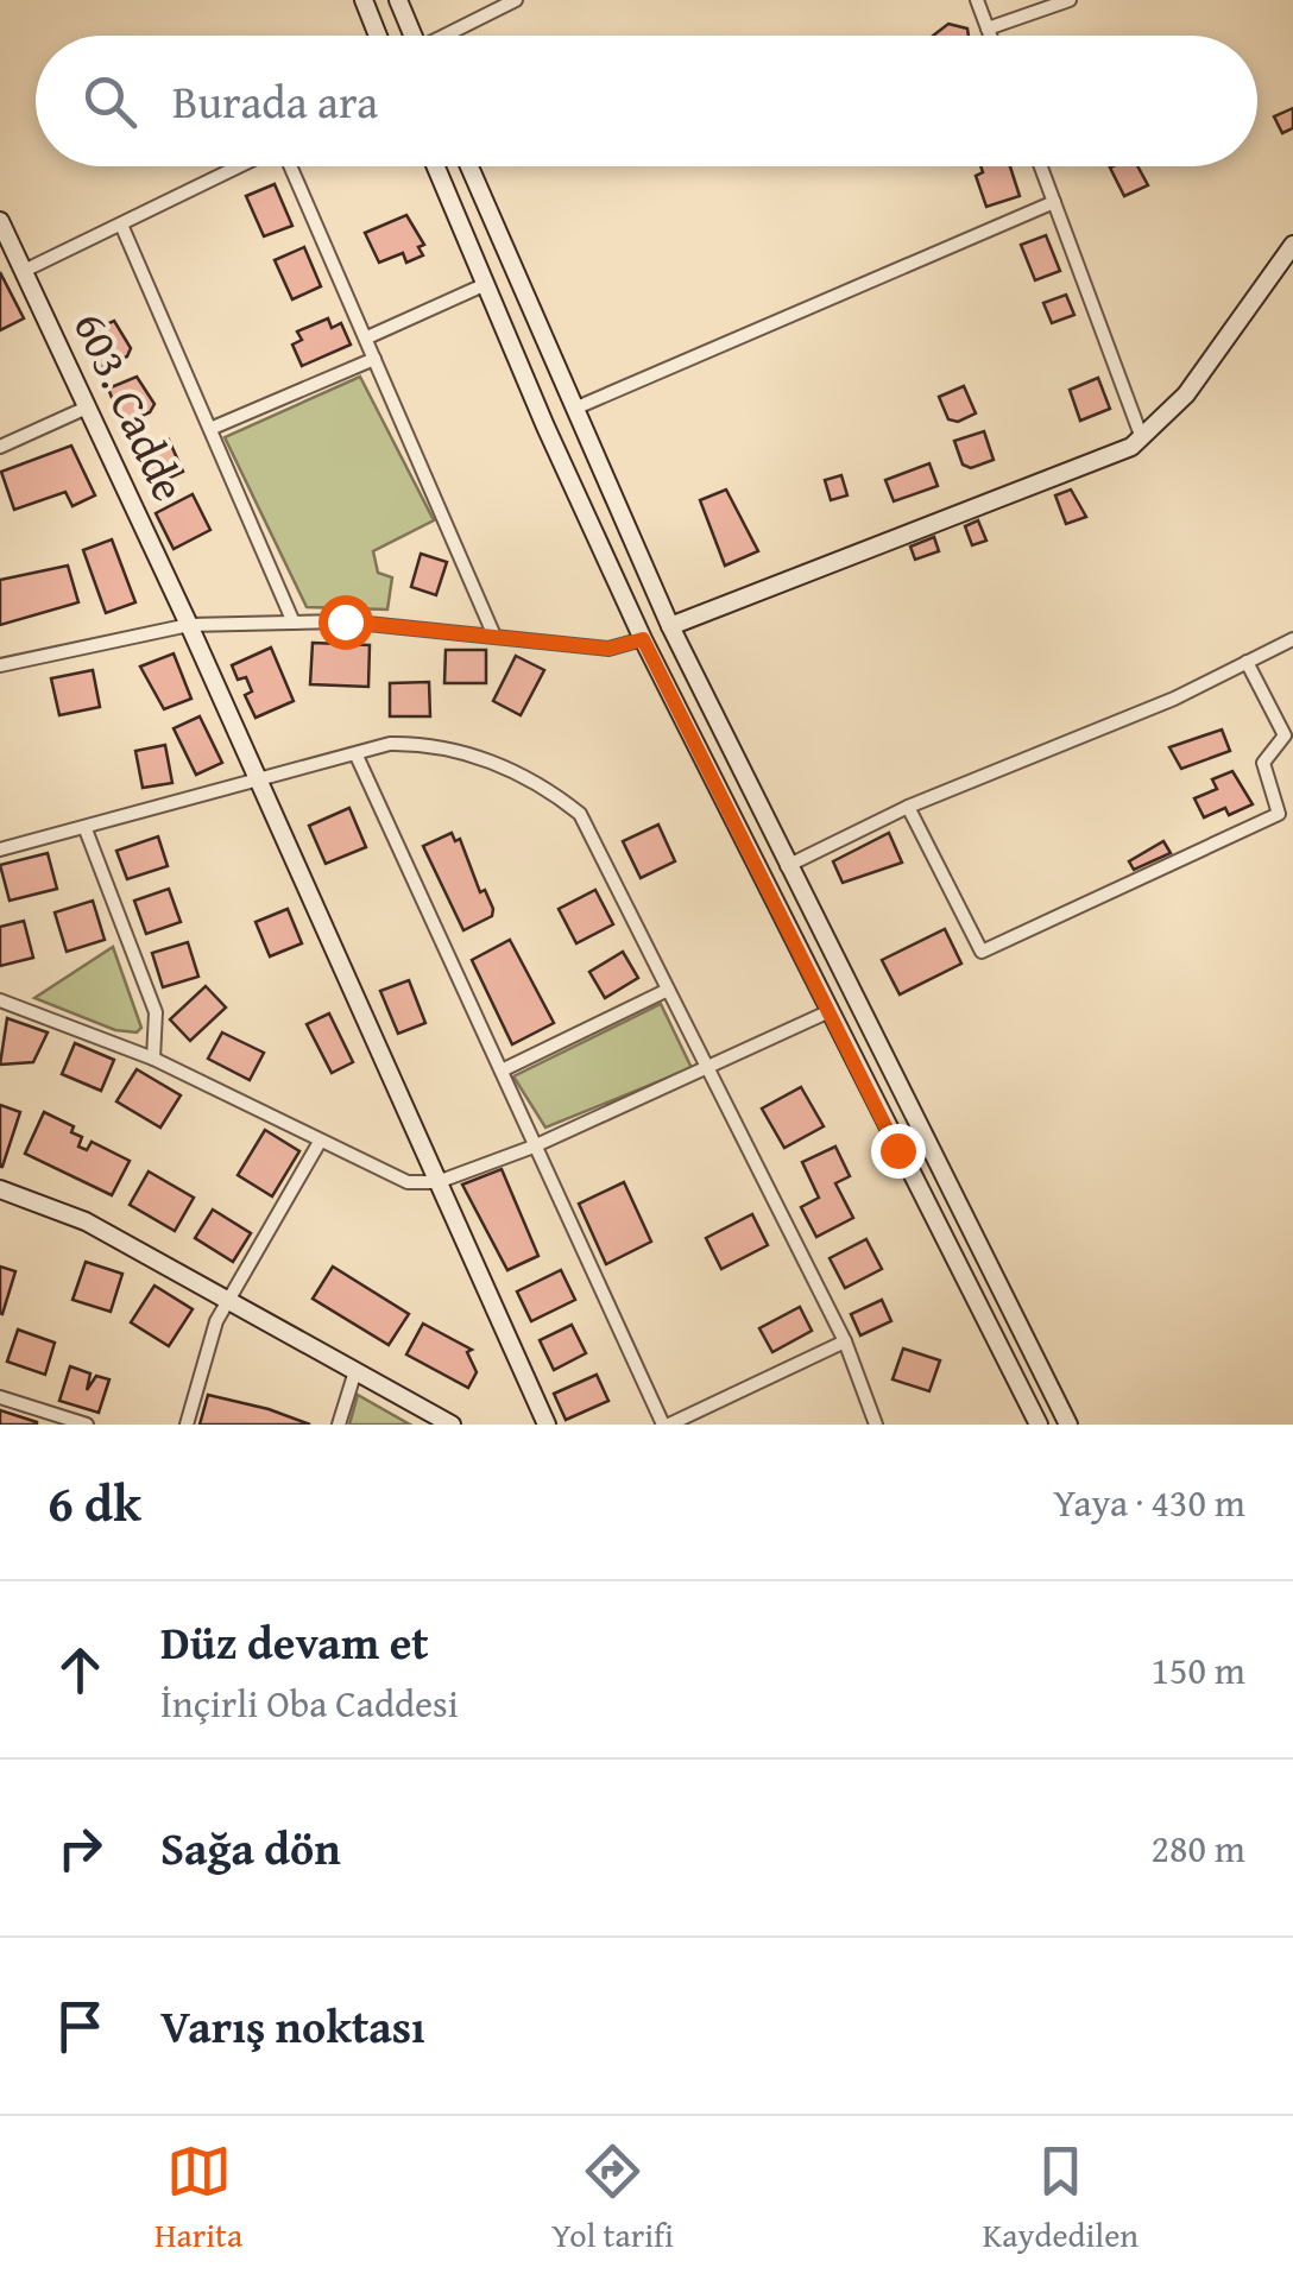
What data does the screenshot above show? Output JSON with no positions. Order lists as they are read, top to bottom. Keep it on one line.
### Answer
{"streets":{"main road":["603. Cadde"]},"page":{"search":"Burada ara","heading":["6 dk","Yaya · 430 m"],"list":[["Düz devam et","İnçirli Oba Caddesi","150 m"],["Sağa dön","280 m"],"Varış noktası"],"nav":["Harita","Yol tarifi","Kaydedilen"]}}
